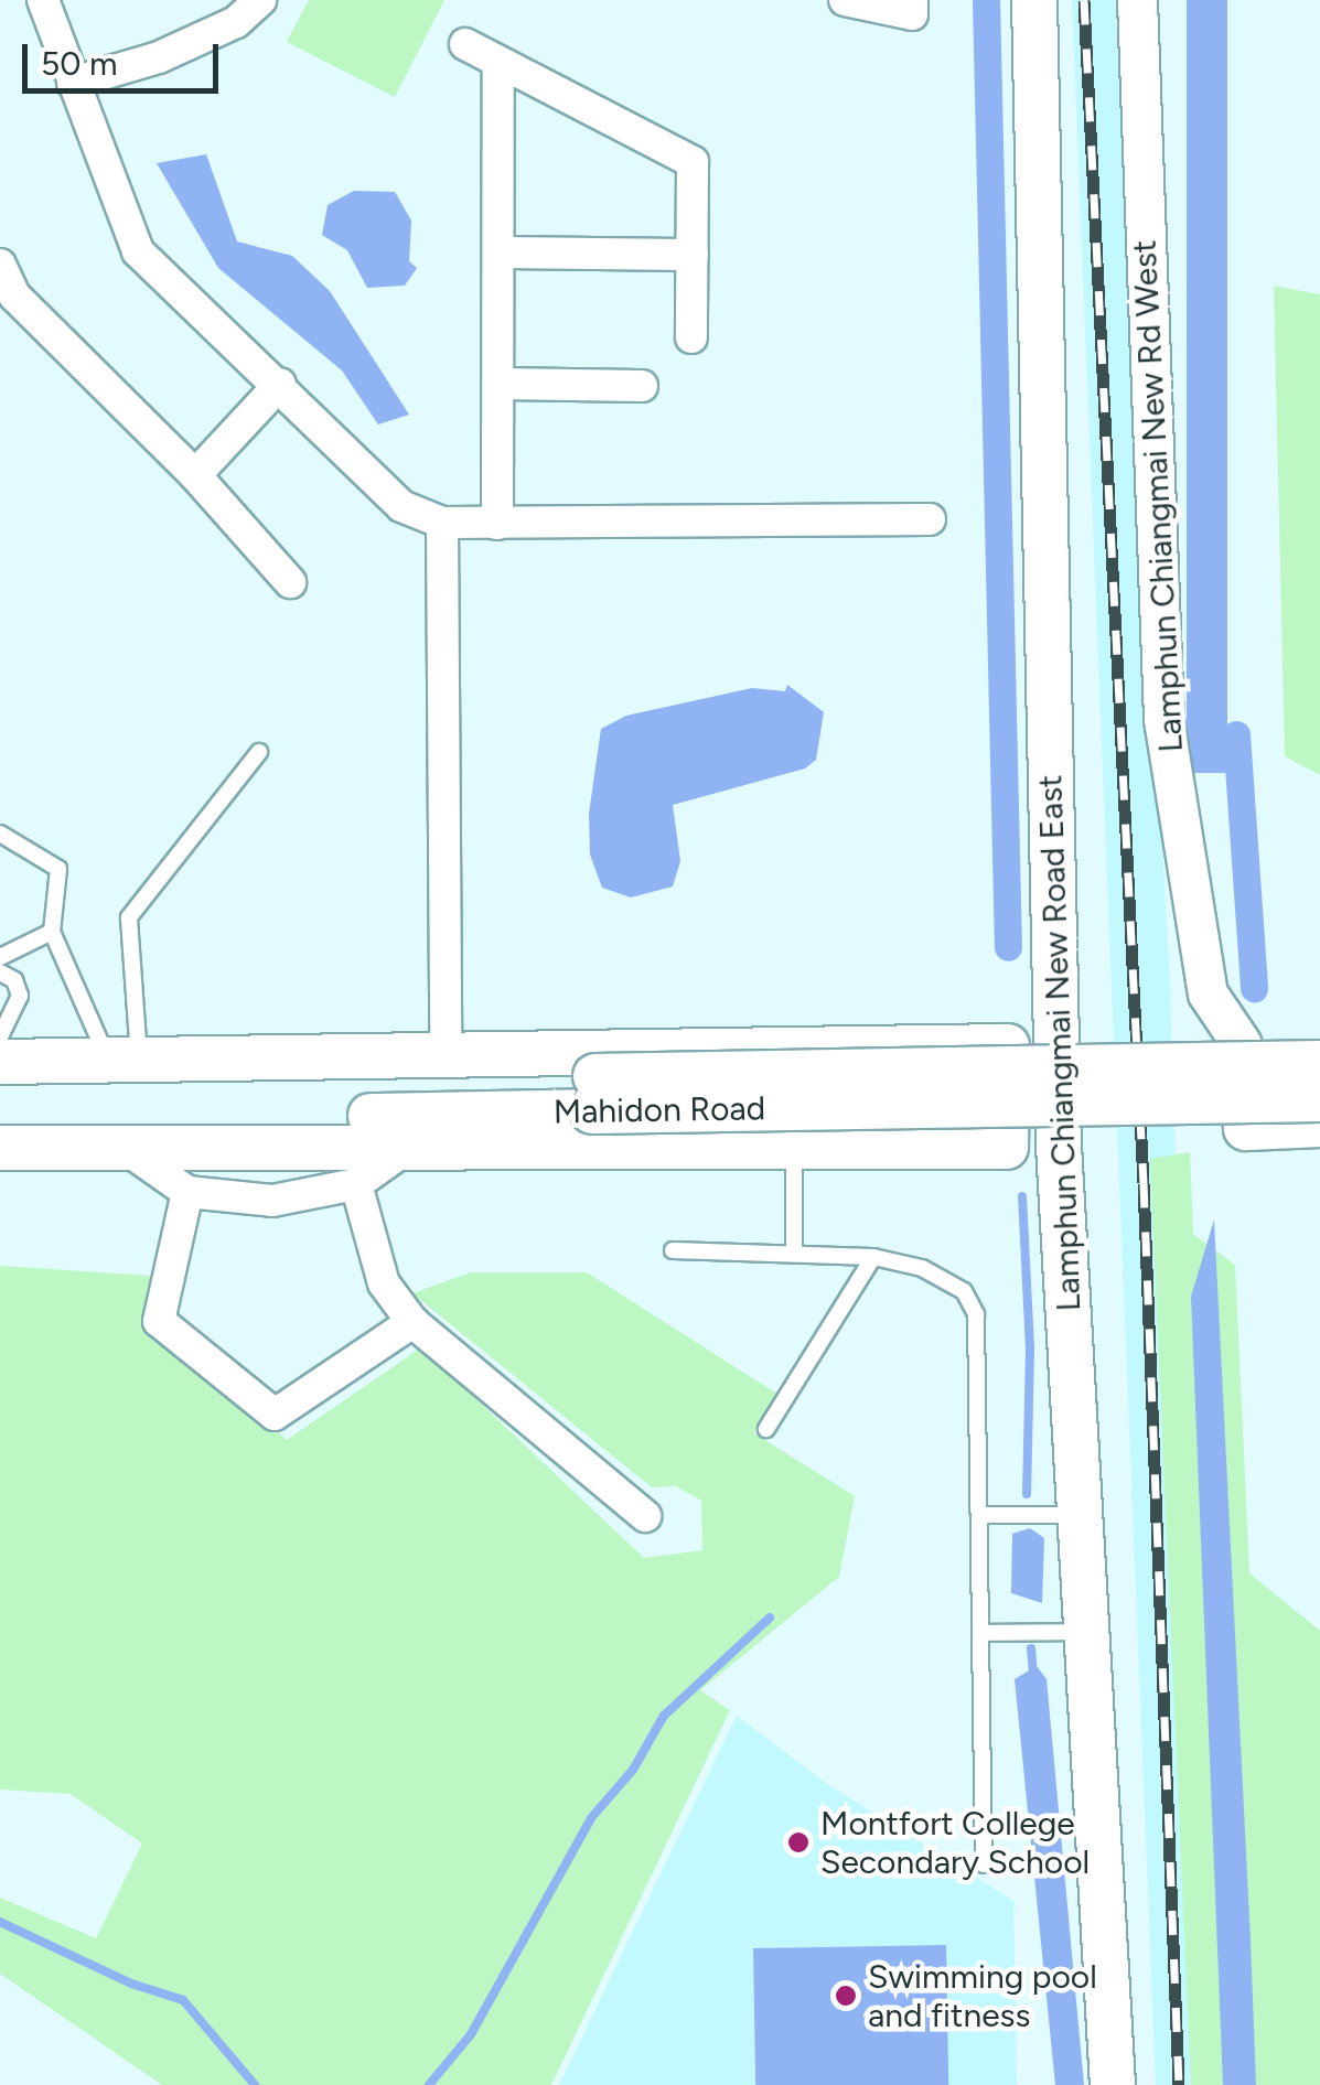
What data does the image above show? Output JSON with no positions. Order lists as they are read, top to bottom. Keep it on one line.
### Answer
{"streets":{"main road":["Lamphun Chiangmai New Road East","Mahidon Road"],"street":["Lamphun Chiangmai New Rd West"]},"places":["Montfort College Secondary School","Swimming pool and fitness"],"scale_bar":"50 m"}
